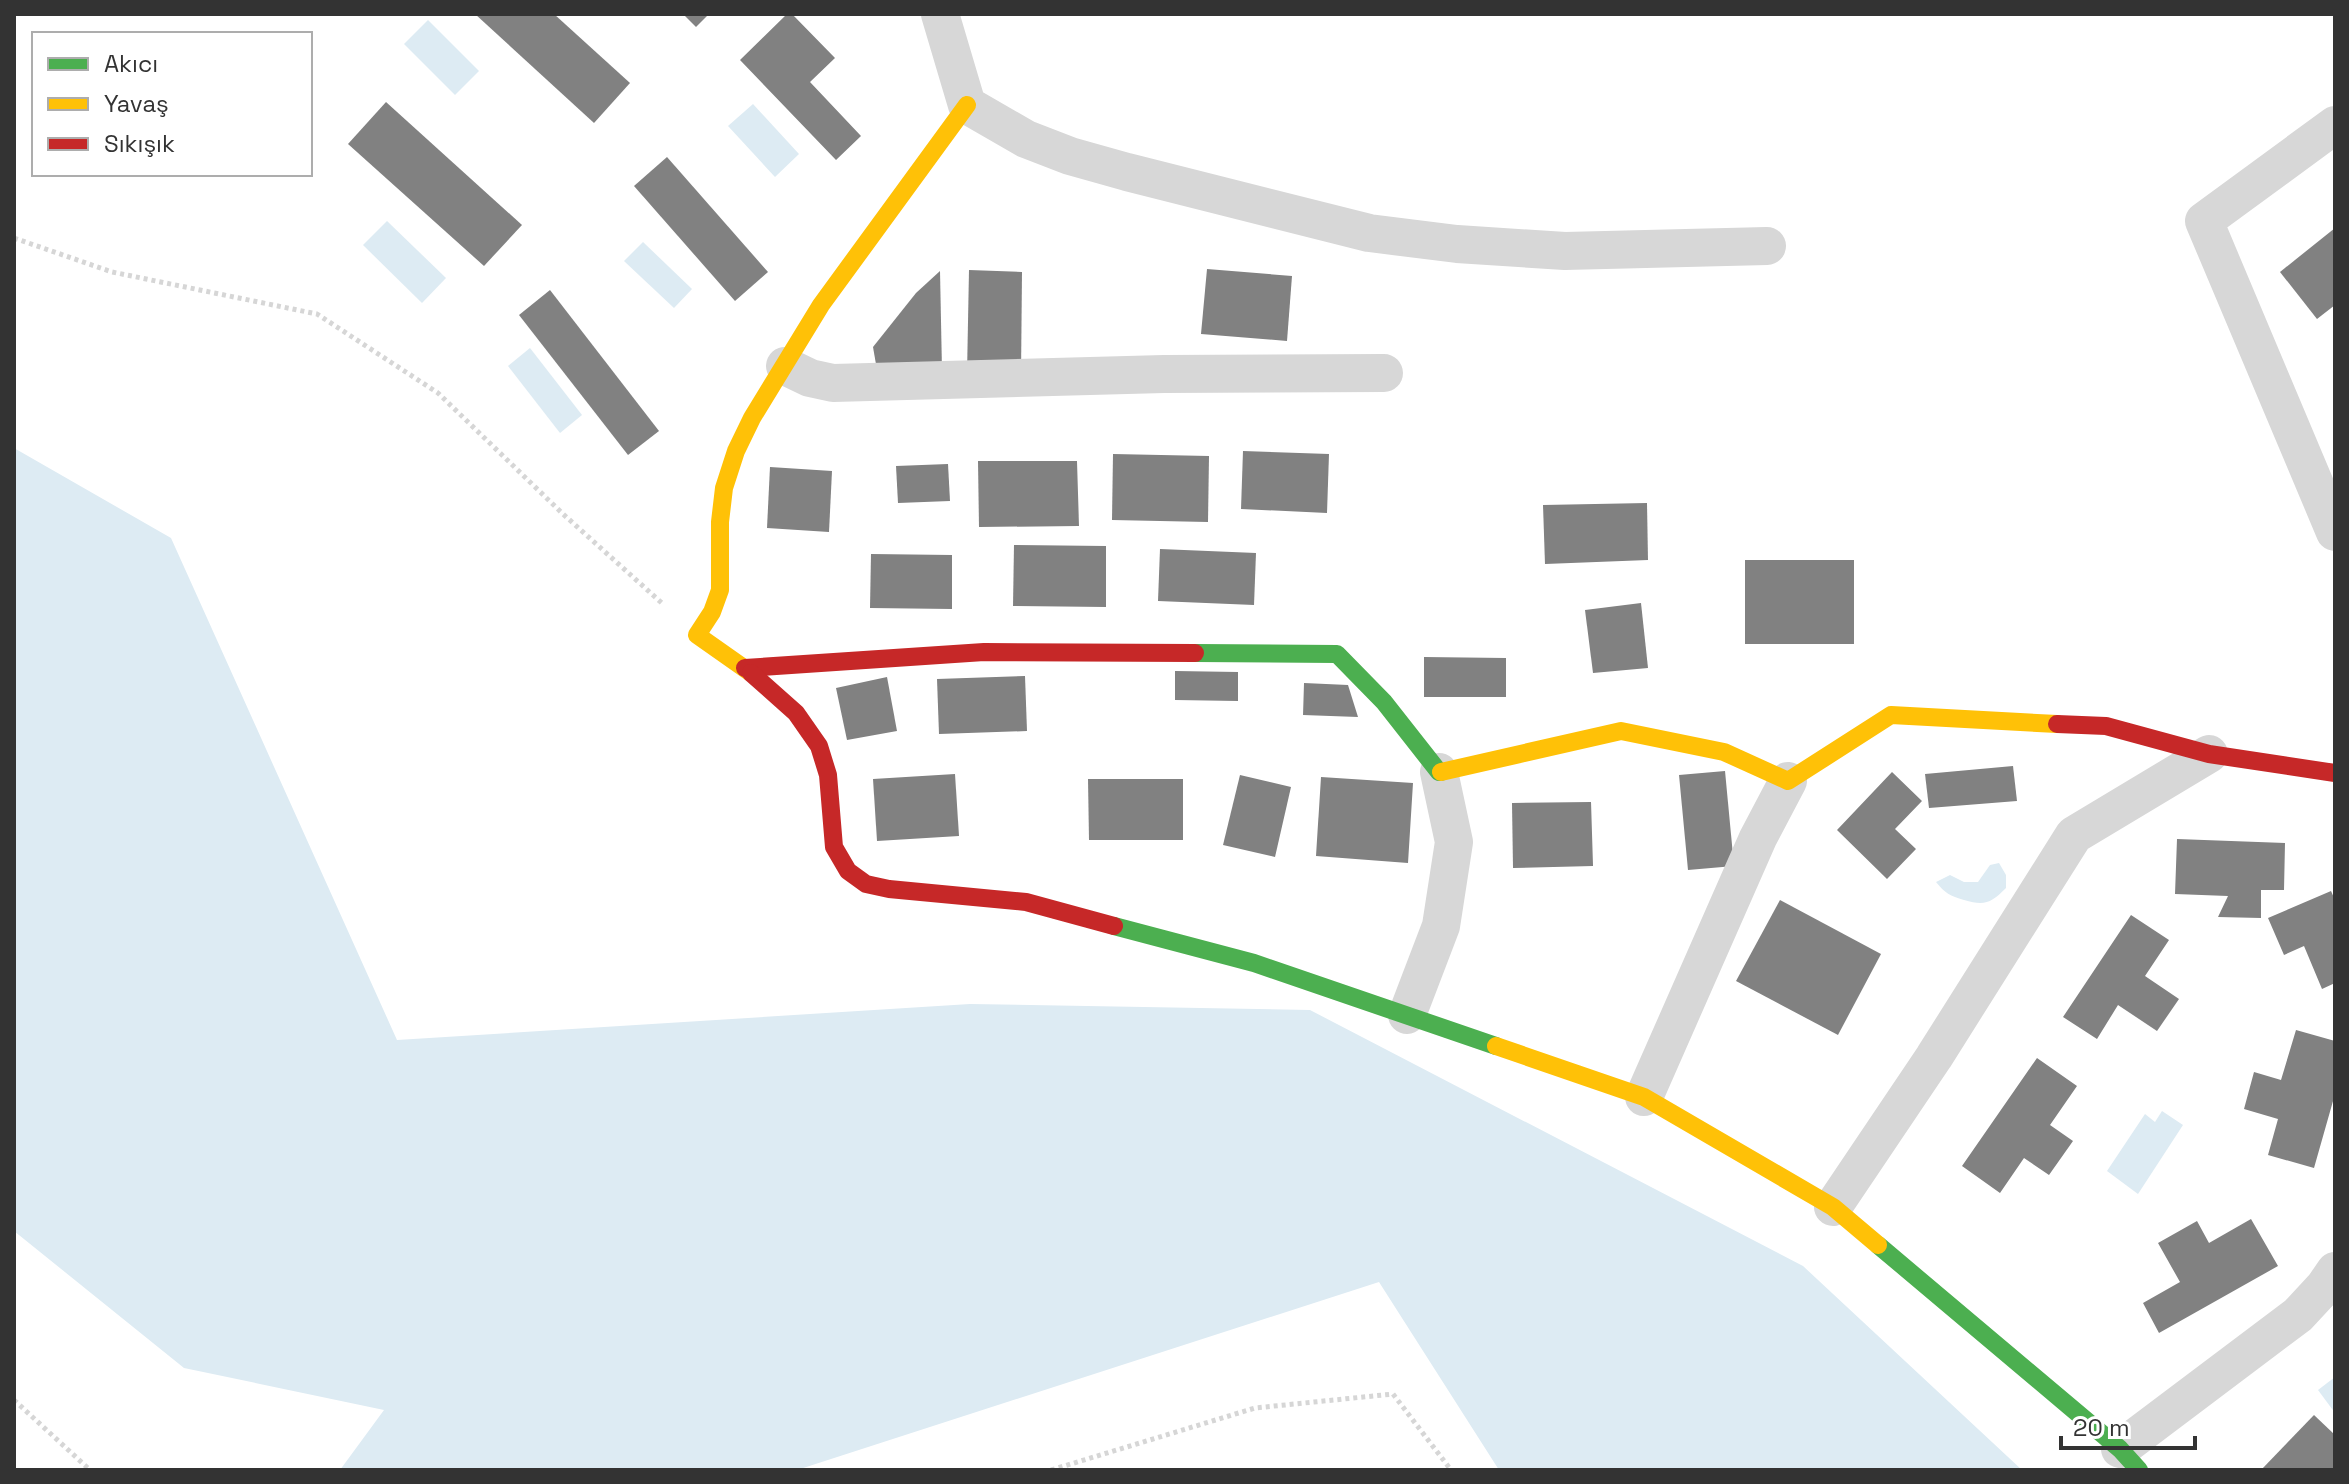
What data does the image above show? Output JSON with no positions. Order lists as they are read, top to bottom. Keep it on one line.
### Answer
{"legend":["Akıcı","Yavaş","Sıkışık"],"scale_bar":"20 m"}
